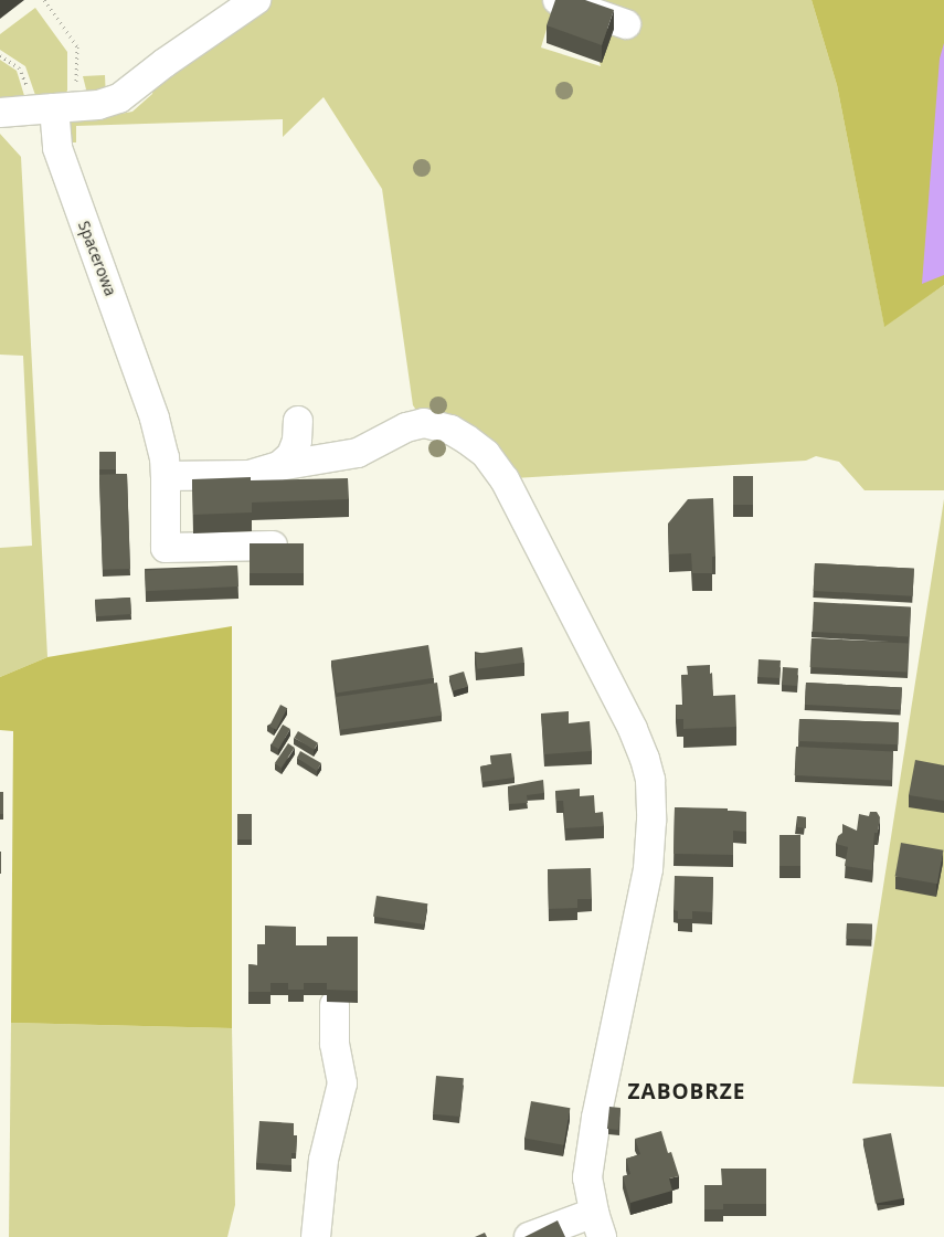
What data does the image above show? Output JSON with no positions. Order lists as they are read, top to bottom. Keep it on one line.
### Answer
{"streets":{"street":["Spacerowa"]},"districts":["ZABOBRZE"]}
